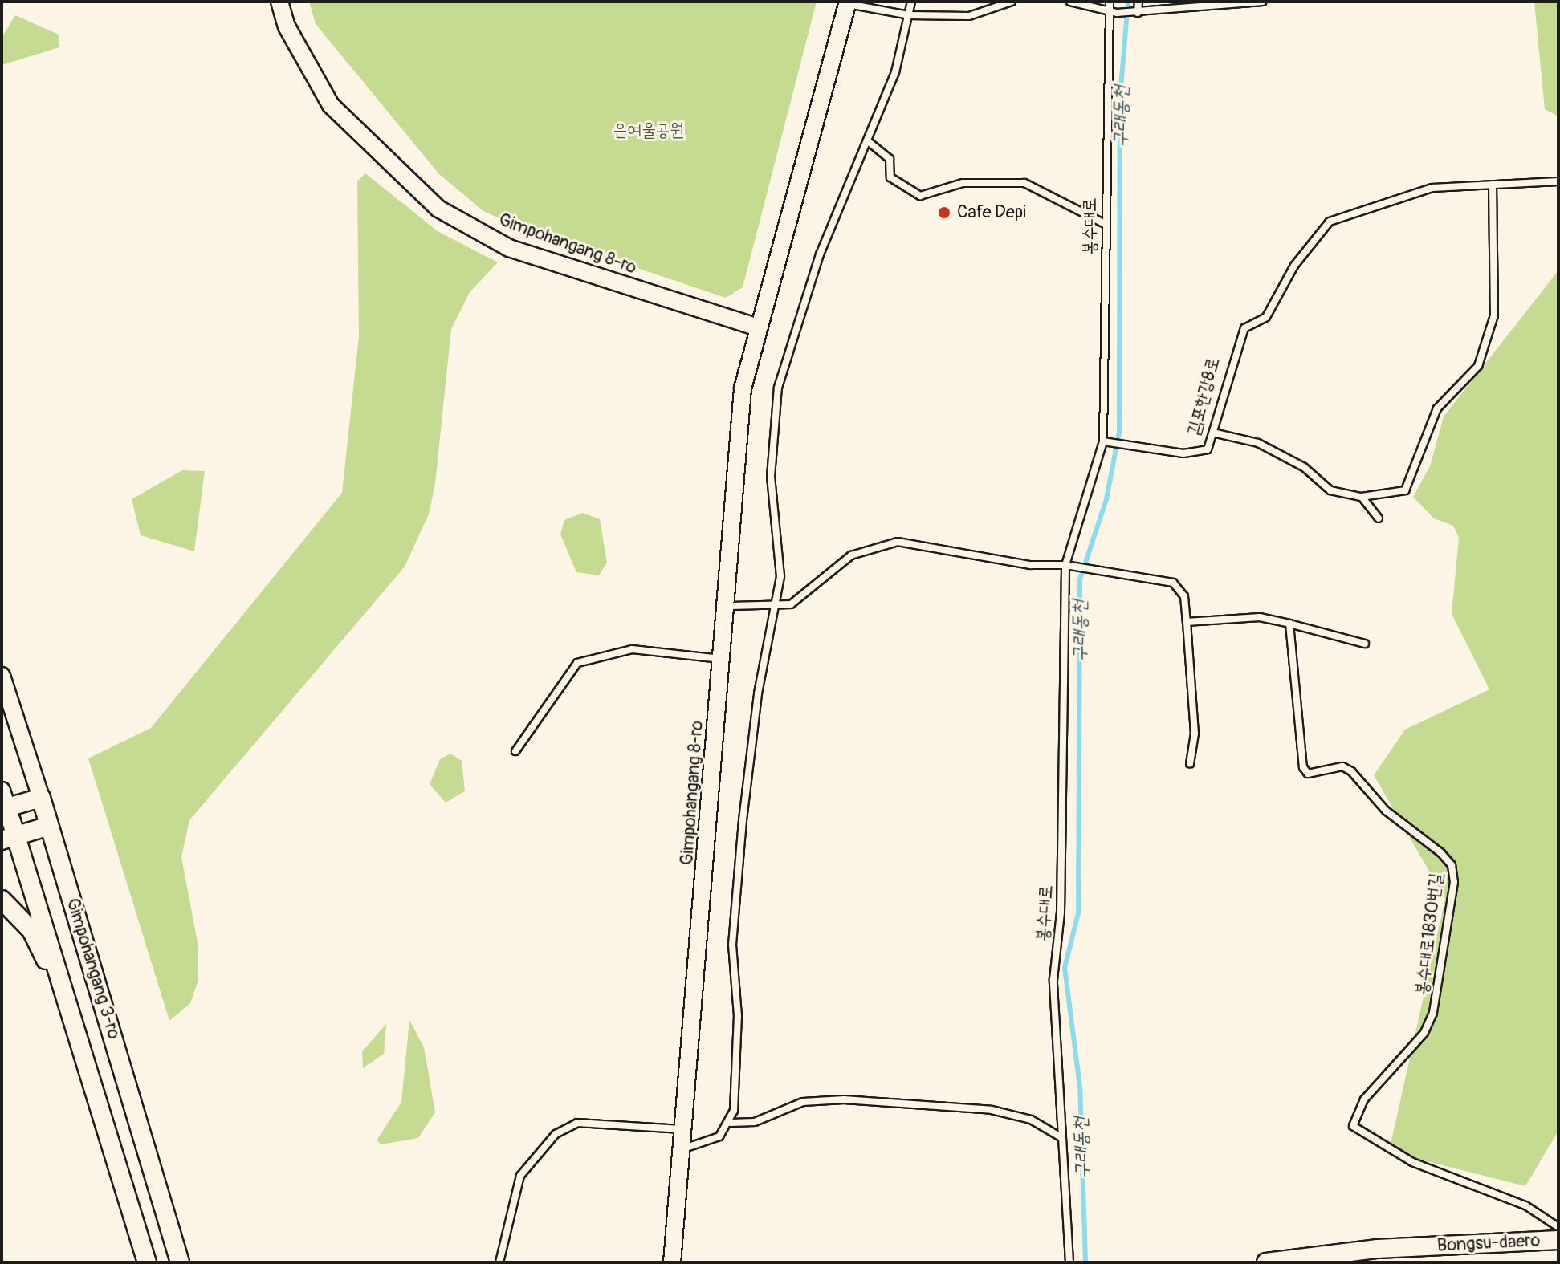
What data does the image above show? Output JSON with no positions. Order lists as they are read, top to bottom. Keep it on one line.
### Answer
{"streets":{"main road":["Gimpohangang 3-ro","Bongsu-daero"],"street":["Gimpohangang 8-ro"],"lane":["봉수대로","김포한강8로","봉수대로1830번길"]},"crossings":[["봉수대로","김포한강8로"]],"water":["구래동천"],"parks":["은여울공원"],"places":["Cafe Depi"]}
